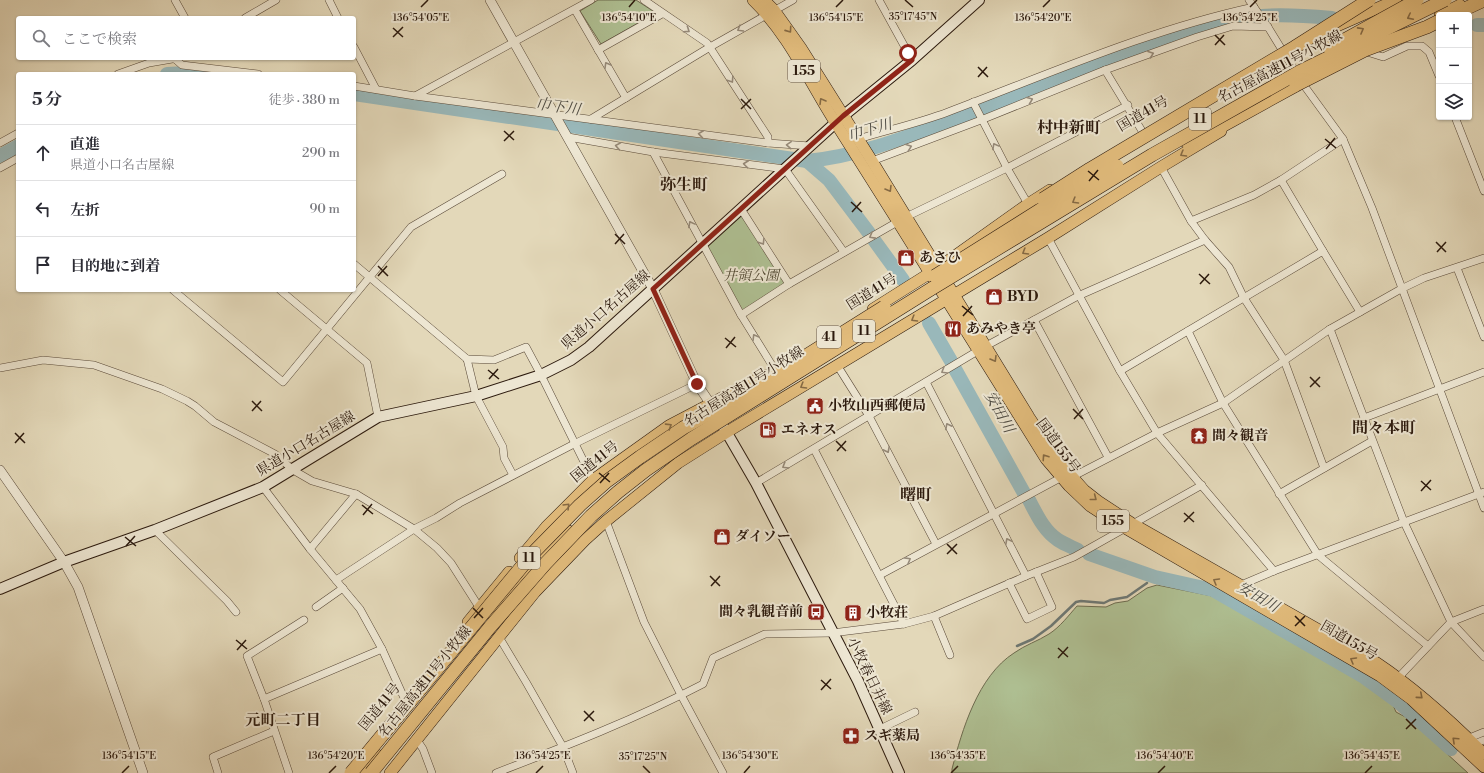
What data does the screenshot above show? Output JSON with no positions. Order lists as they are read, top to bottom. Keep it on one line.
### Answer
{"streets":{"highway":["名古屋高速11号小牧線","155","国道41号","11","41","国道155号"],"main road":["県道小口名古屋線","小牧春日井線"]},"crossings":[["名古屋高速11号小牧線","11"],["国道41号","国道155号"],["国道41号","小牧春日井線"],["県道小口名古屋線","国道155号"],["41","国道155号"],["41","小牧春日井線"]],"districts":["村中新町","弥生町","間々本町","曙町","元町二丁目"],"water":["巾下川","安田川"],"parks":["井領公園"],"places":{"shop":["あさひ","BYD","ダイソー"],"restaurant":["あみやき亭"],"public building":["小牧山西郵便局"],"fuel station":["エネオス"],"temple":["間々観音"],"bus stop":["間々乳観音前"],"building":["小牧荘"],"pharmacy":["スギ薬局"]},"page":{"map_buttons":["+","−"],"search":"ここで検索","heading":["5 分","徒歩 · 380 m"],"list":[["直進","県道小口名古屋線","290 m"],["左折","90 m"],"目的地に到着"]},"coordinates":["35°17'45\"N","136°54'05\"E","136°54'15\"E","136°54'20\"E","136°54'25\"E","136°54'10\"E","136°54'30\"E","136°54'35\"E","136°54'40\"E","136°54'45\"E","35°17'25\"N"]}
